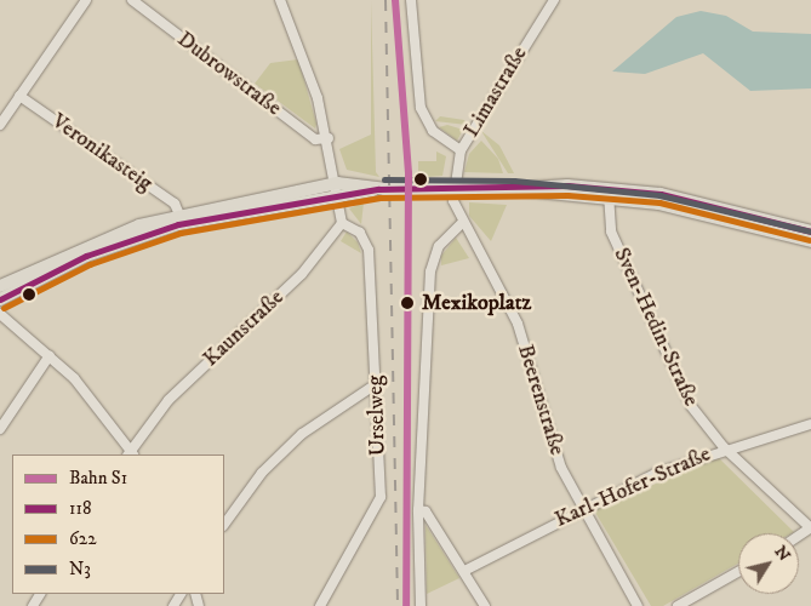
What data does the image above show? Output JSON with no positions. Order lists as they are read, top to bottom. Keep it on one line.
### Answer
{"streets":{"street":["Dubrowstraße","Limastraße","Veronikasteig","Sven-Hedin-Straße","Kaunstraße","Beerenstraße","Urselweg","Karl-Hofer-Straße"]},"crossings":[["Limastraße","Beerenstraße"],["Sven-Hedin-Straße","Karl-Hofer-Straße"],["Kaunstraße","Urselweg"],["Beerenstraße","Karl-Hofer-Straße"]],"places":["Mexikoplatz"],"lines":["rail line S1","transit line N3","transit line 118","transit line 622"],"legend":["Bahn S1","118","622","N3"],"north":"top right"}
